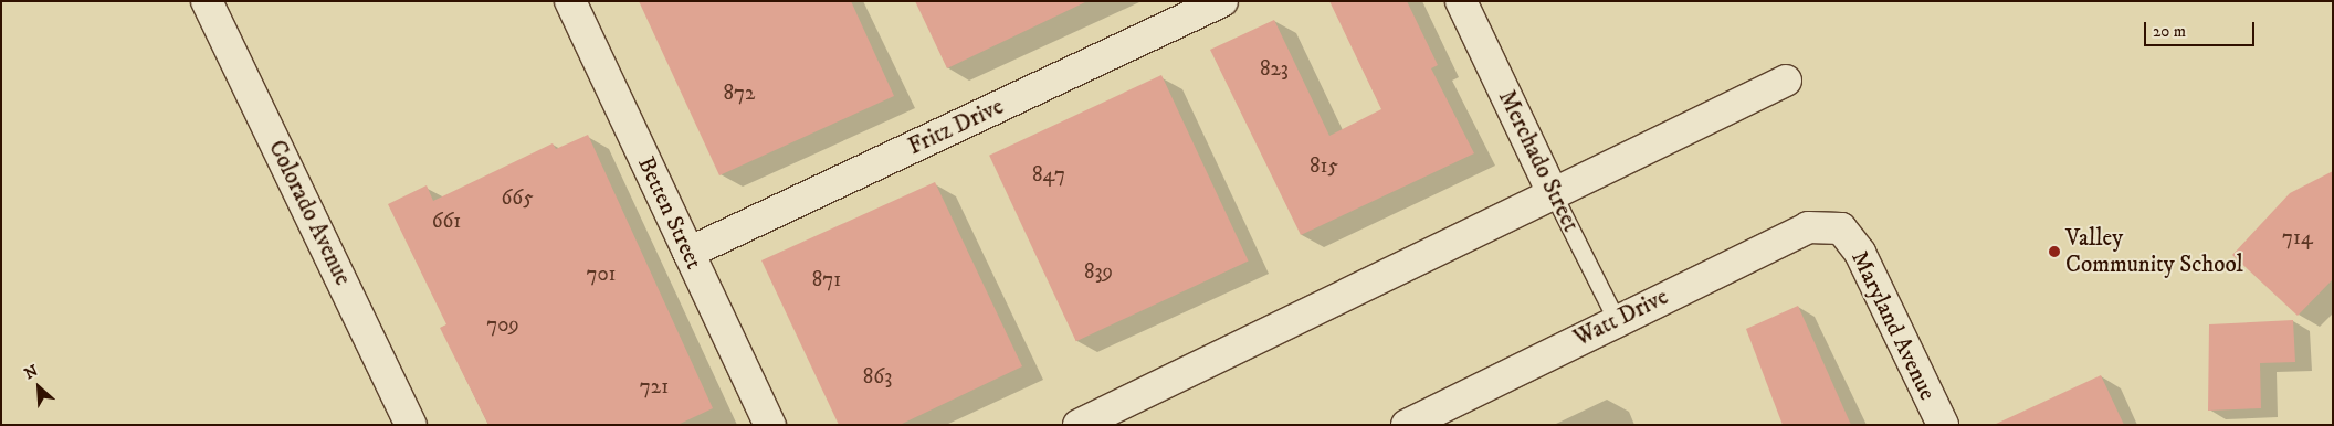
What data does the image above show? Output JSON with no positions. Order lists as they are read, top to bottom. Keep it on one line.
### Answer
{"streets":{"street":["Fritz Drive","Merchado Street","Colorado Avenue","Betten Street","Watt Drive","Maryland Avenue"]},"crossings":[["Fritz Drive","Betten Street"],["Merchado Street","Watt Drive"],["Watt Drive","Maryland Avenue"]],"places":["Valley Community School"],"house_numbers":["823","872","815","847","665","661","714","839","701","871","709","863","721"],"scale_bar":"20 m","north":"top left"}
